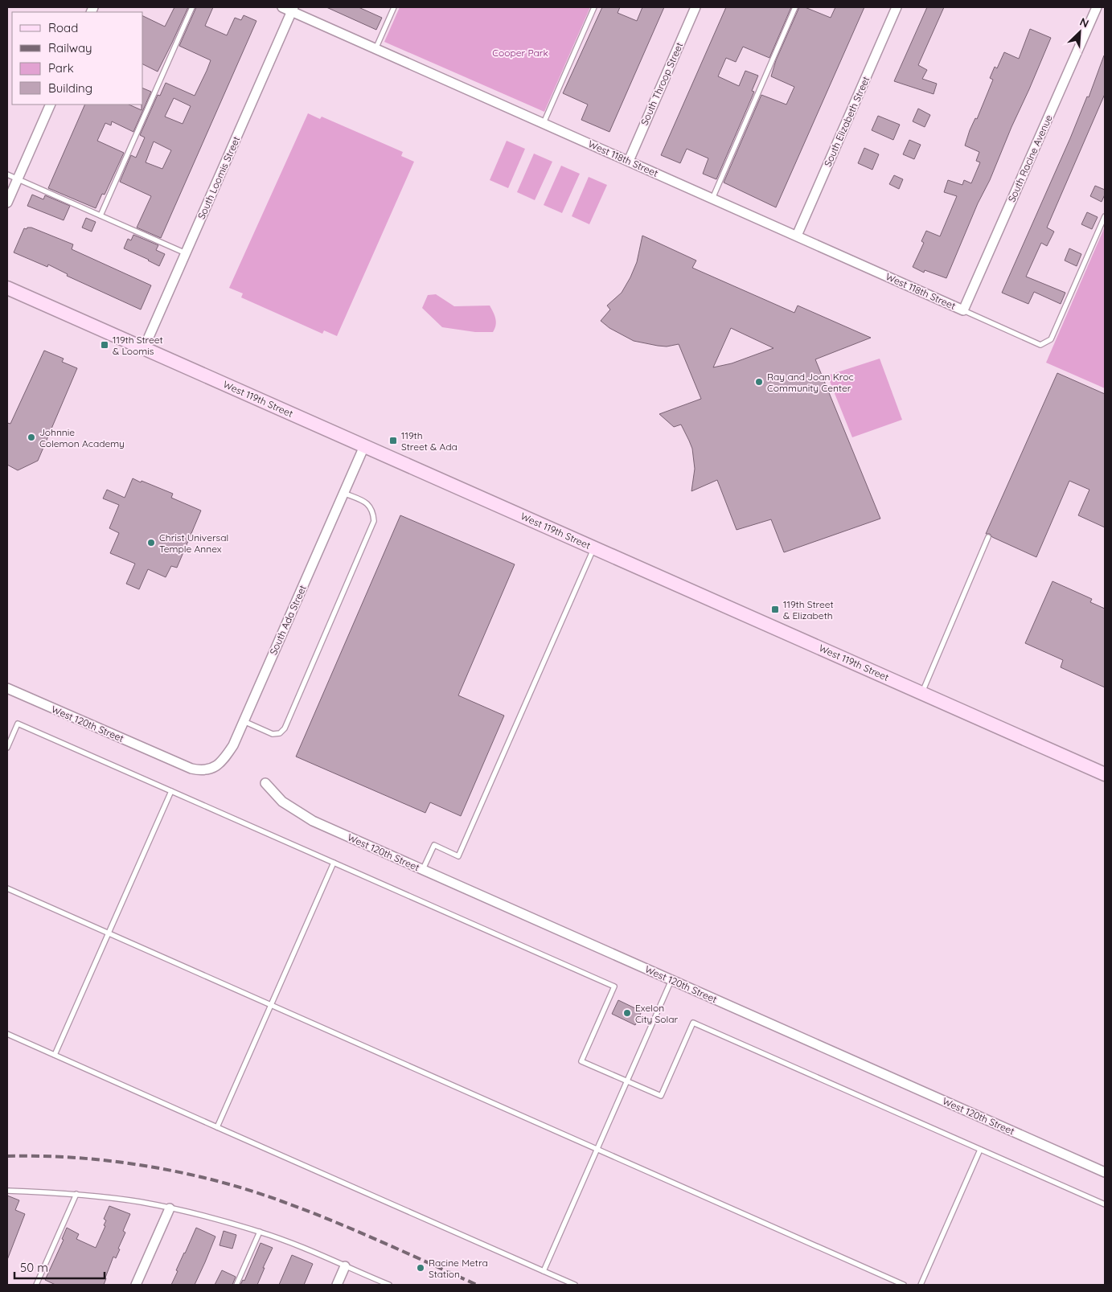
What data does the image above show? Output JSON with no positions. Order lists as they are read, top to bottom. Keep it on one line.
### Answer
{"streets":{"street":["South Throop Street","South Elizabeth Street","West 118th Street","South Racine Avenue","South Loomis Street","West 119th Street","South Ada Street","West 120th Street"]},"crossings":[["South Throop Street","West 118th Street"],["South Elizabeth Street","West 118th Street"],["West 118th Street","South Racine Avenue"],["West 118th Street","South Loomis Street"],["South Loomis Street","West 119th Street"],["West 119th Street","South Ada Street"],["South Ada Street","West 120th Street"]],"parks":["Cooper Park"],"places":{"transit":["119th Street & Loomis","119th Street & Ada","119th Street & Elizabeth"],"other":["Ray and Joan Kroc Community Center","Johnnie Colemon Academy","Christ Universal Temple Annex","Exelon City Solar","Racine Metra Station"]},"legend":["Road","Railway","Park","Building"],"scale_bar":"50 m","north":"top right"}
